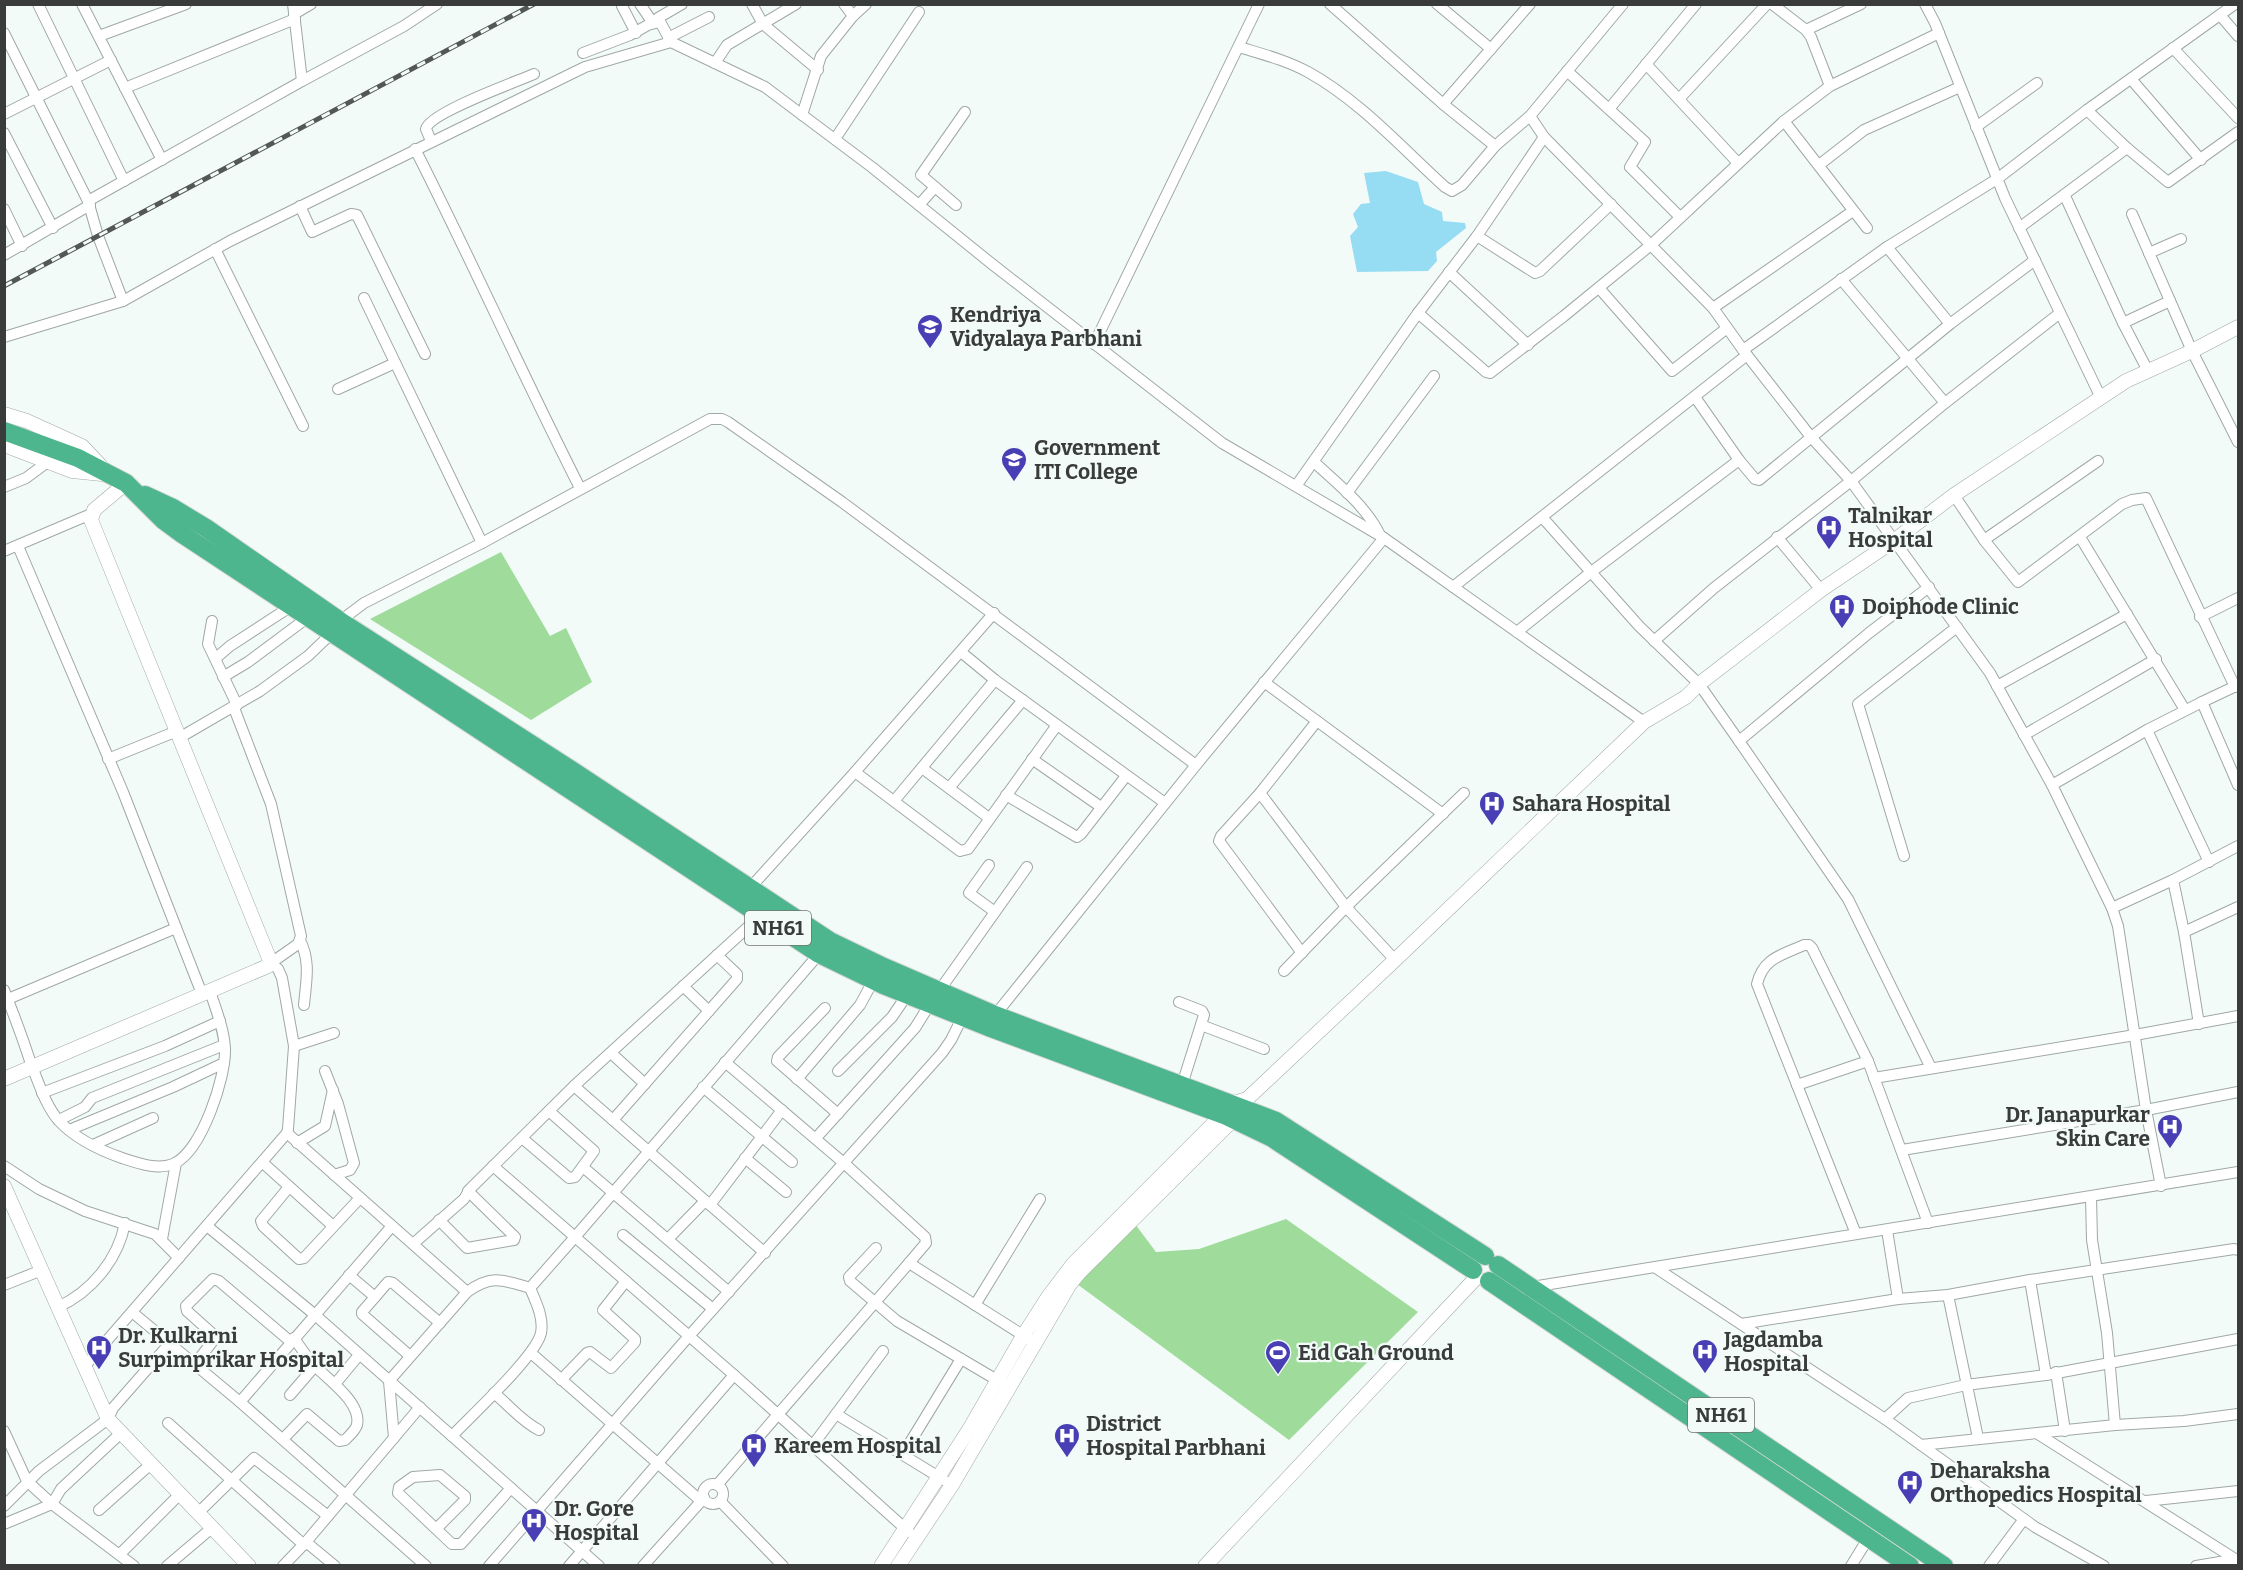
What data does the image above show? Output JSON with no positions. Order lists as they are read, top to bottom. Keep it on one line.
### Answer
{"streets":{"highway":["NH61"]},"places":{"school or university":["Kendriya Vidyalaya Parbhani","Government ITI College"],"hospital":["Talnikar Hospital","Doiphode Clinic","Sahara Hospital","Dr. Janapurkar Skin Care","Dr. Kulkarni Surpimprikar Hospital","Jagdamba Hospital","District Hospital Parbhani","Kareem Hospital","Deharaksha Orthopedics Hospital","Dr. Gore Hospital"],"sports":["Eid Gah Ground"]}}
